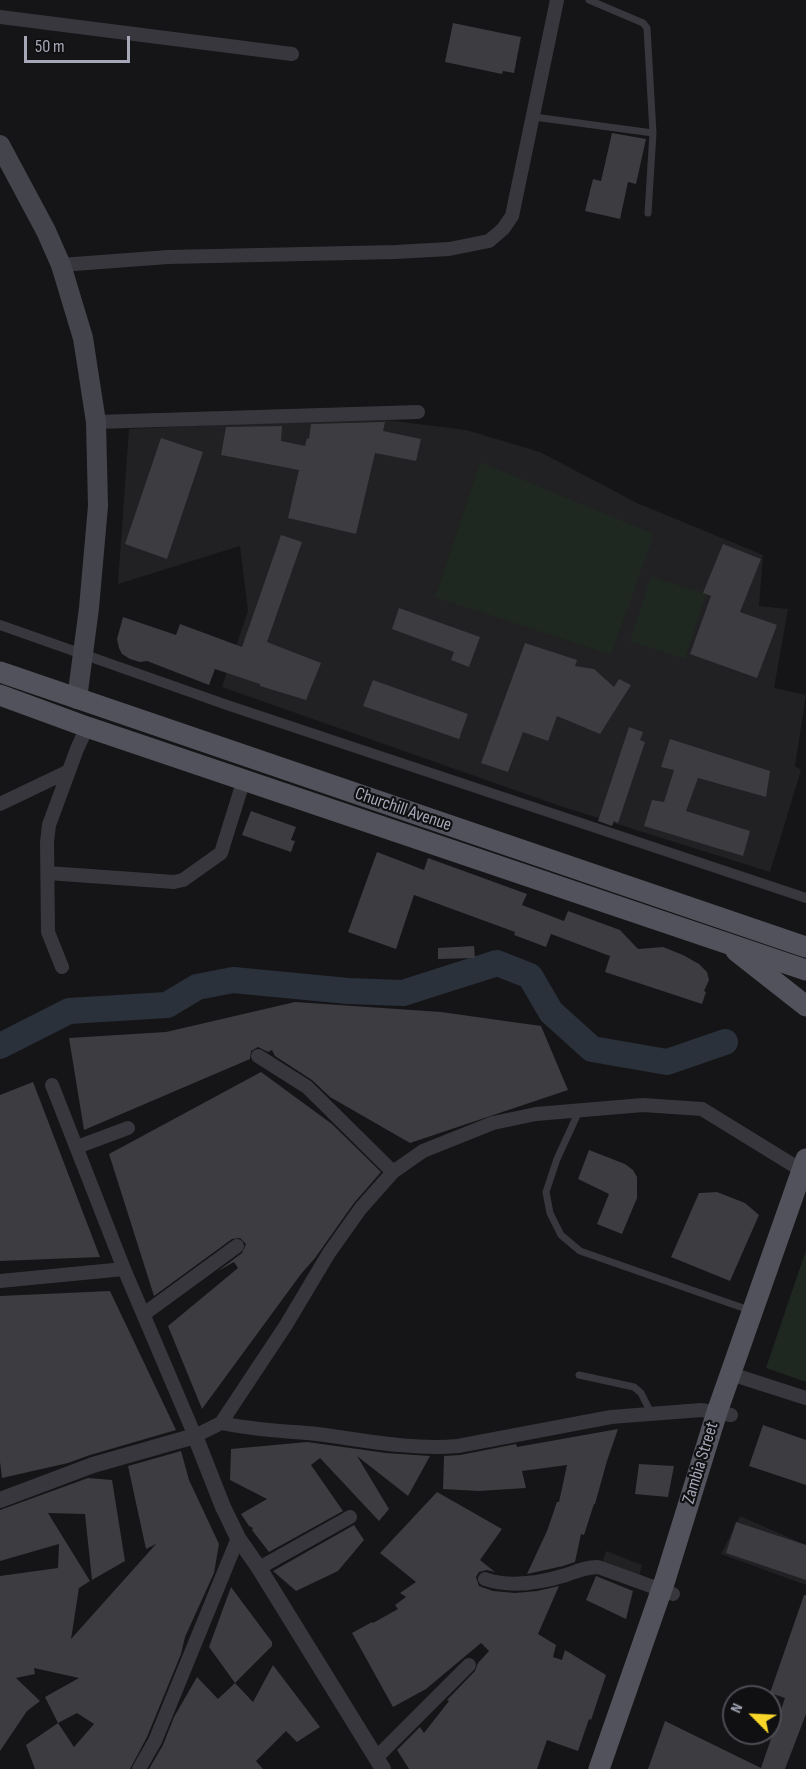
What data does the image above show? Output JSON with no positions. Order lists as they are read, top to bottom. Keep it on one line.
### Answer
{"streets":{"main road":["Churchill Avenue","Zambia Street"]},"scale_bar":"50 m","north":"top left"}
